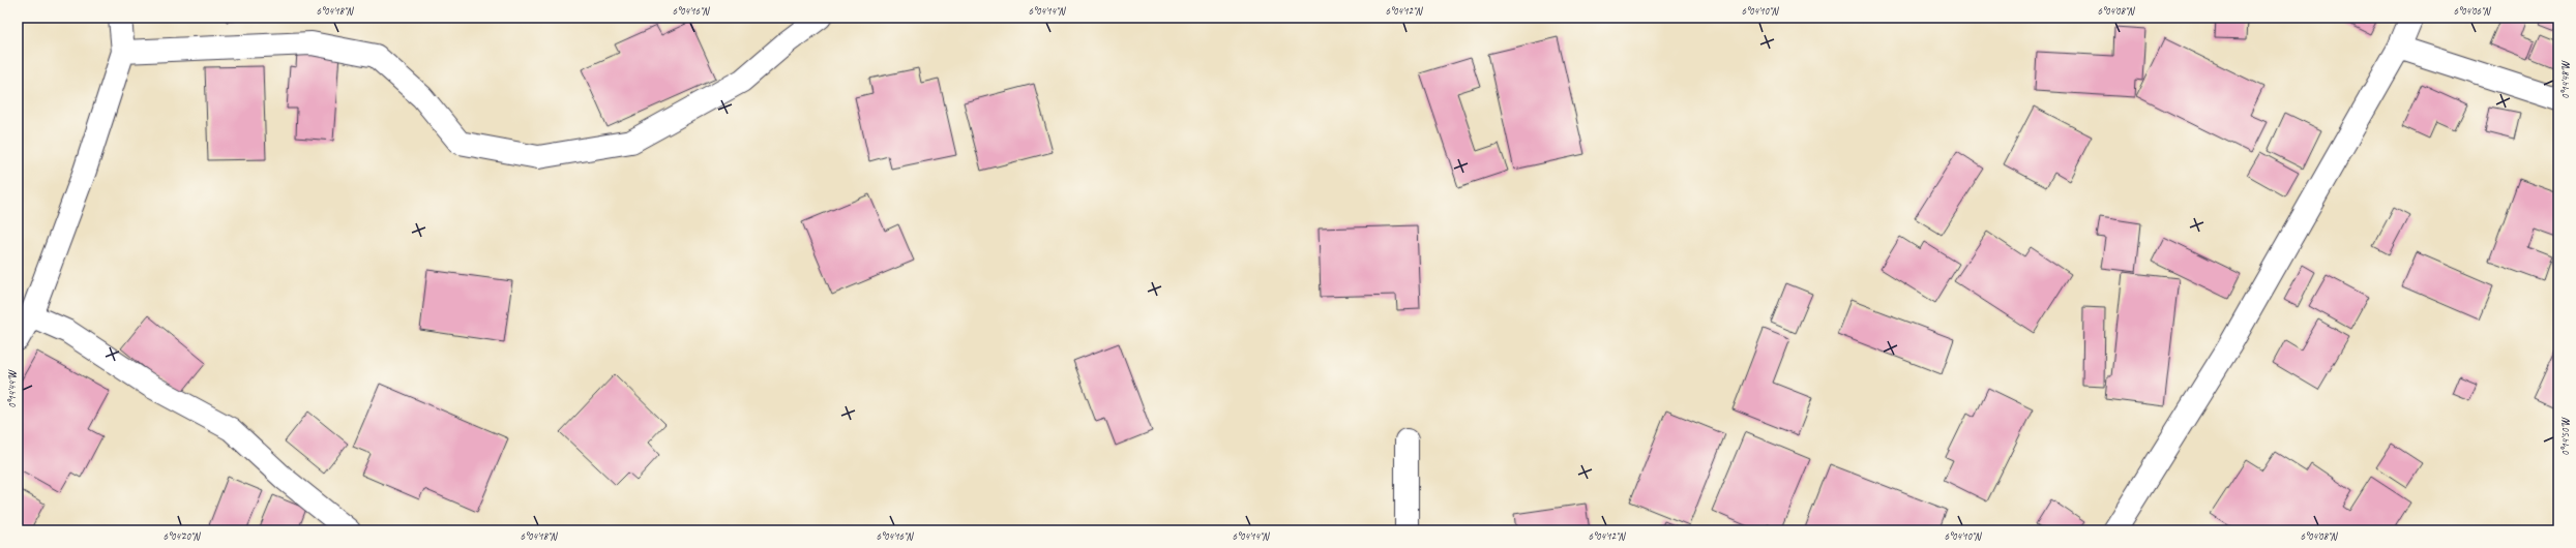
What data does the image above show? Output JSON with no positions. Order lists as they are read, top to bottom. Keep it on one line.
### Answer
{"coordinates":["6°04'18\"N","6°04'16\"N","6°04'14\"N","6°04'12\"N","6°04'10\"N","6°04'08\"N","6°04'06\"N","0°14'48\"W","0°14'44\"W","0°14'50\"W","6°04'20\"N"]}
